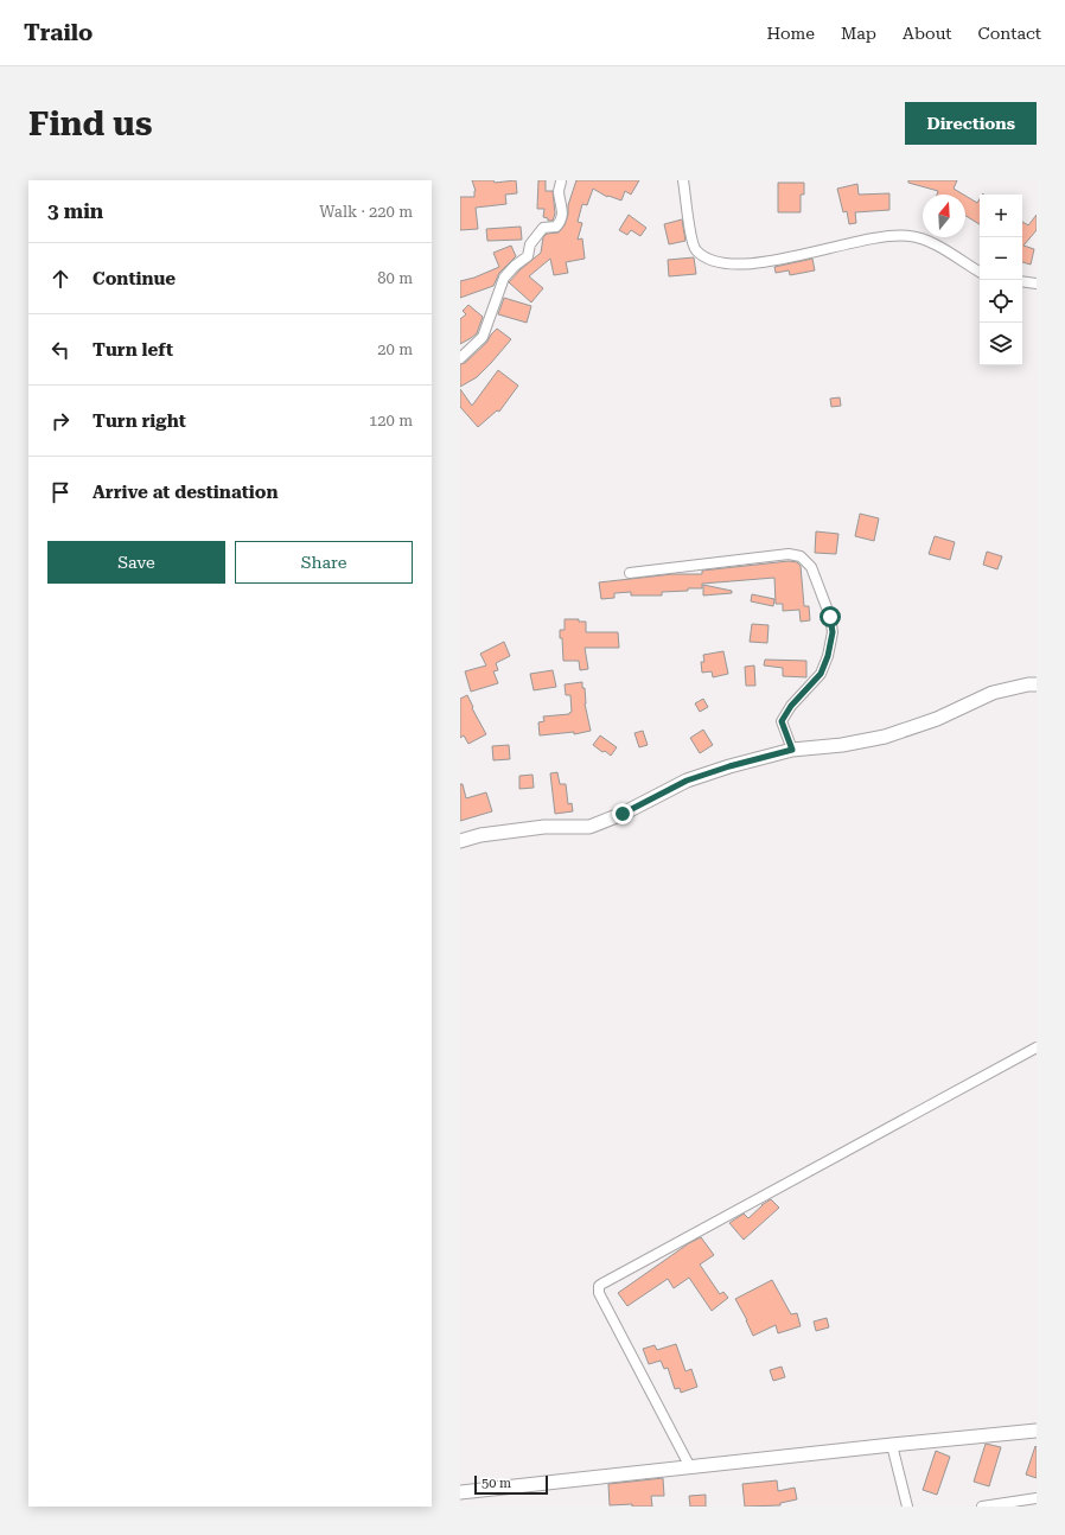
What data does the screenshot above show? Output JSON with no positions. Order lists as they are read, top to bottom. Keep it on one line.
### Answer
{"scale_bar":"50 m","north":"top","page":{"header":"Trailo","nav":["Home","Map","About","Contact"],"buttons":["Directions",["Save","Share"]],"title":"Find us","heading":["3 min","Walk · 220 m"],"map_buttons":["+","−"],"list":[["Continue","80 m"],["Turn left","20 m"],["Turn right","120 m"],"Arrive at destination"],"scale":"50 m"}}
